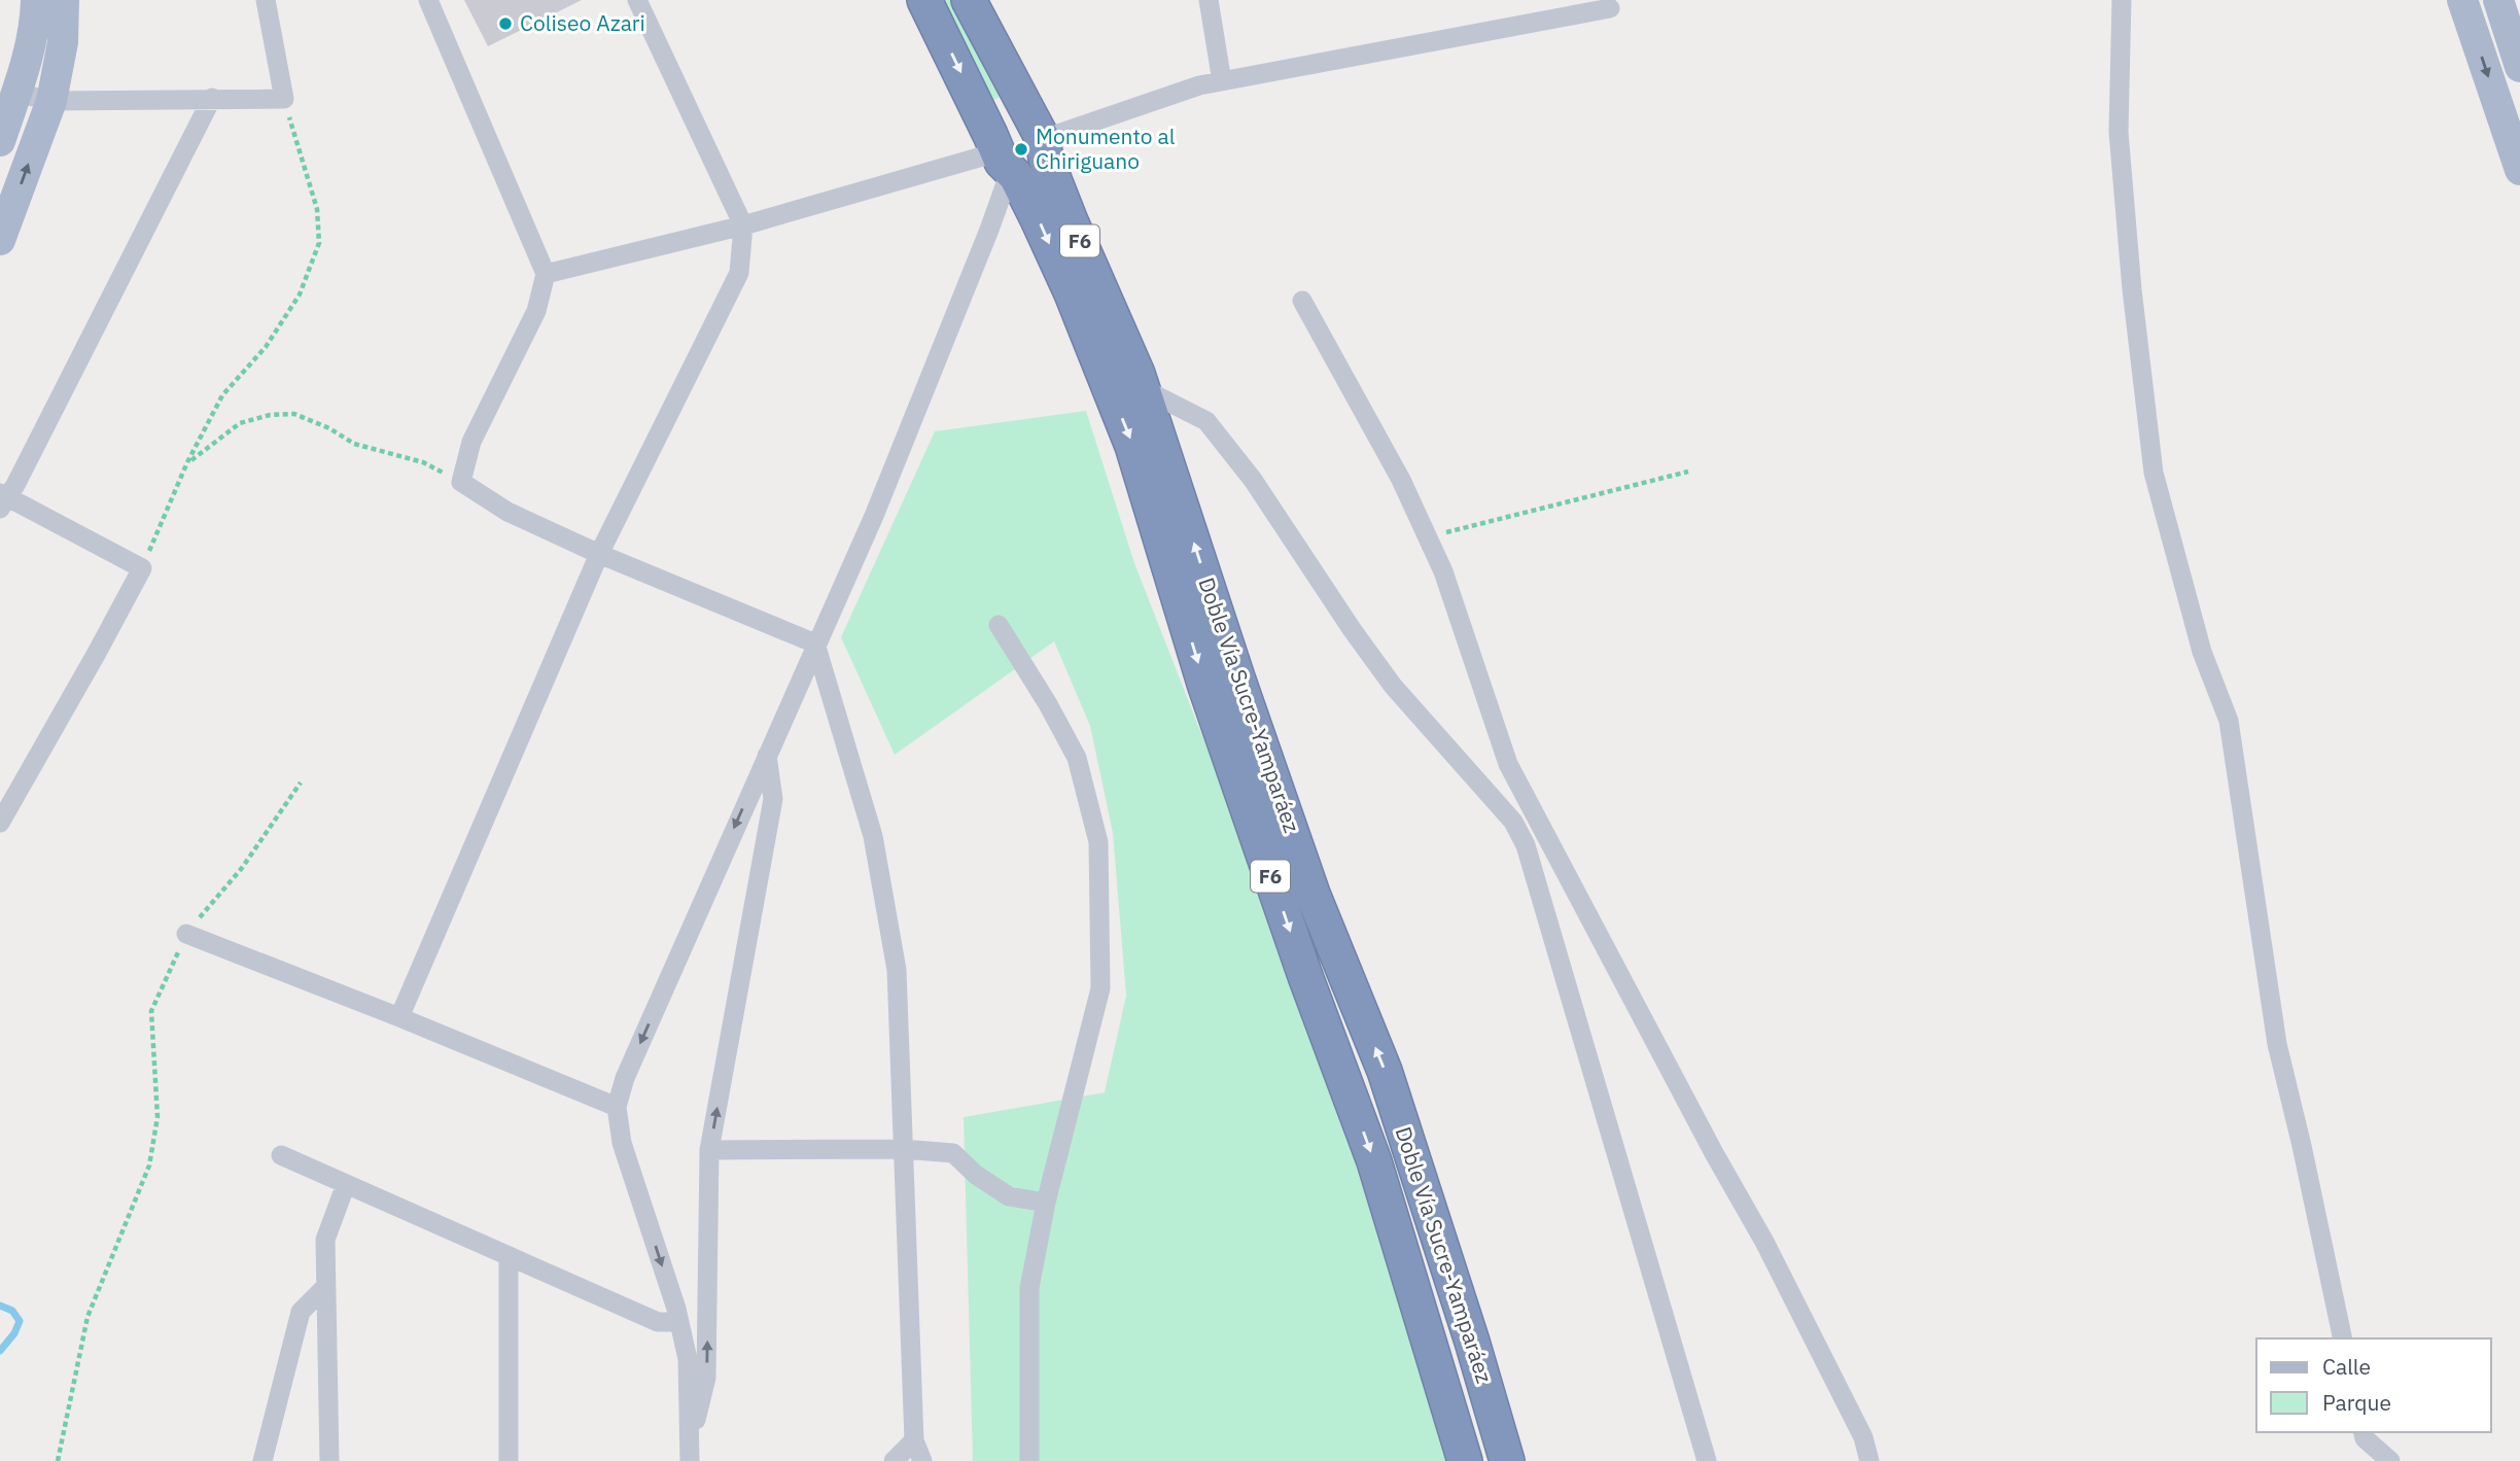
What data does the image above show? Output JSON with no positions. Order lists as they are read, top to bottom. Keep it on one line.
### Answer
{"streets":{"highway":["F6","Doble Vía Sucre-Yamparáez"]},"places":["Coliseo Azari","Monumento al Chiriguano"],"legend":["Calle","Parque"]}
